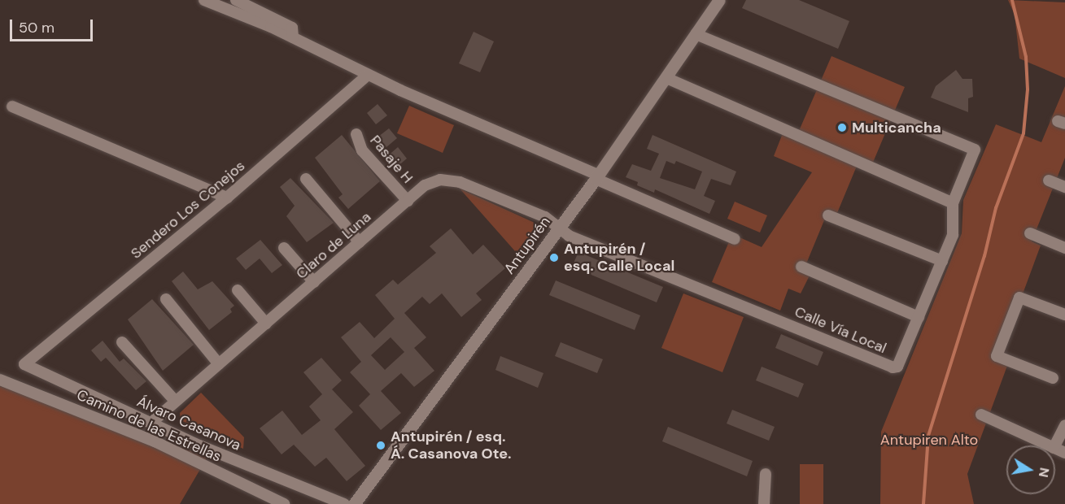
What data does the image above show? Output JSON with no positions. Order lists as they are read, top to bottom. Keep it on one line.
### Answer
{"streets":{"street":["Pasaje H","Sendero Los Conejos","Claro de Luna","Antupirén","Calle Vía Local","Álvaro Casanova","Camino de las Estrellas"]},"crossings":[["Pasaje H","Claro de Luna"],["Sendero Los Conejos","Álvaro Casanova"],["Claro de Luna","Antupirén"],["Claro de Luna","Calle Vía Local"],["Claro de Luna","Álvaro Casanova"],["Antupirén","Calle Vía Local"]],"parks":["Antupiren Alto"],"places":["Multicancha","Antupirén / esq. Calle Local","Antupirén / esq. Á. Casanova Ote."],"scale_bar":"50 m","north":"right"}
